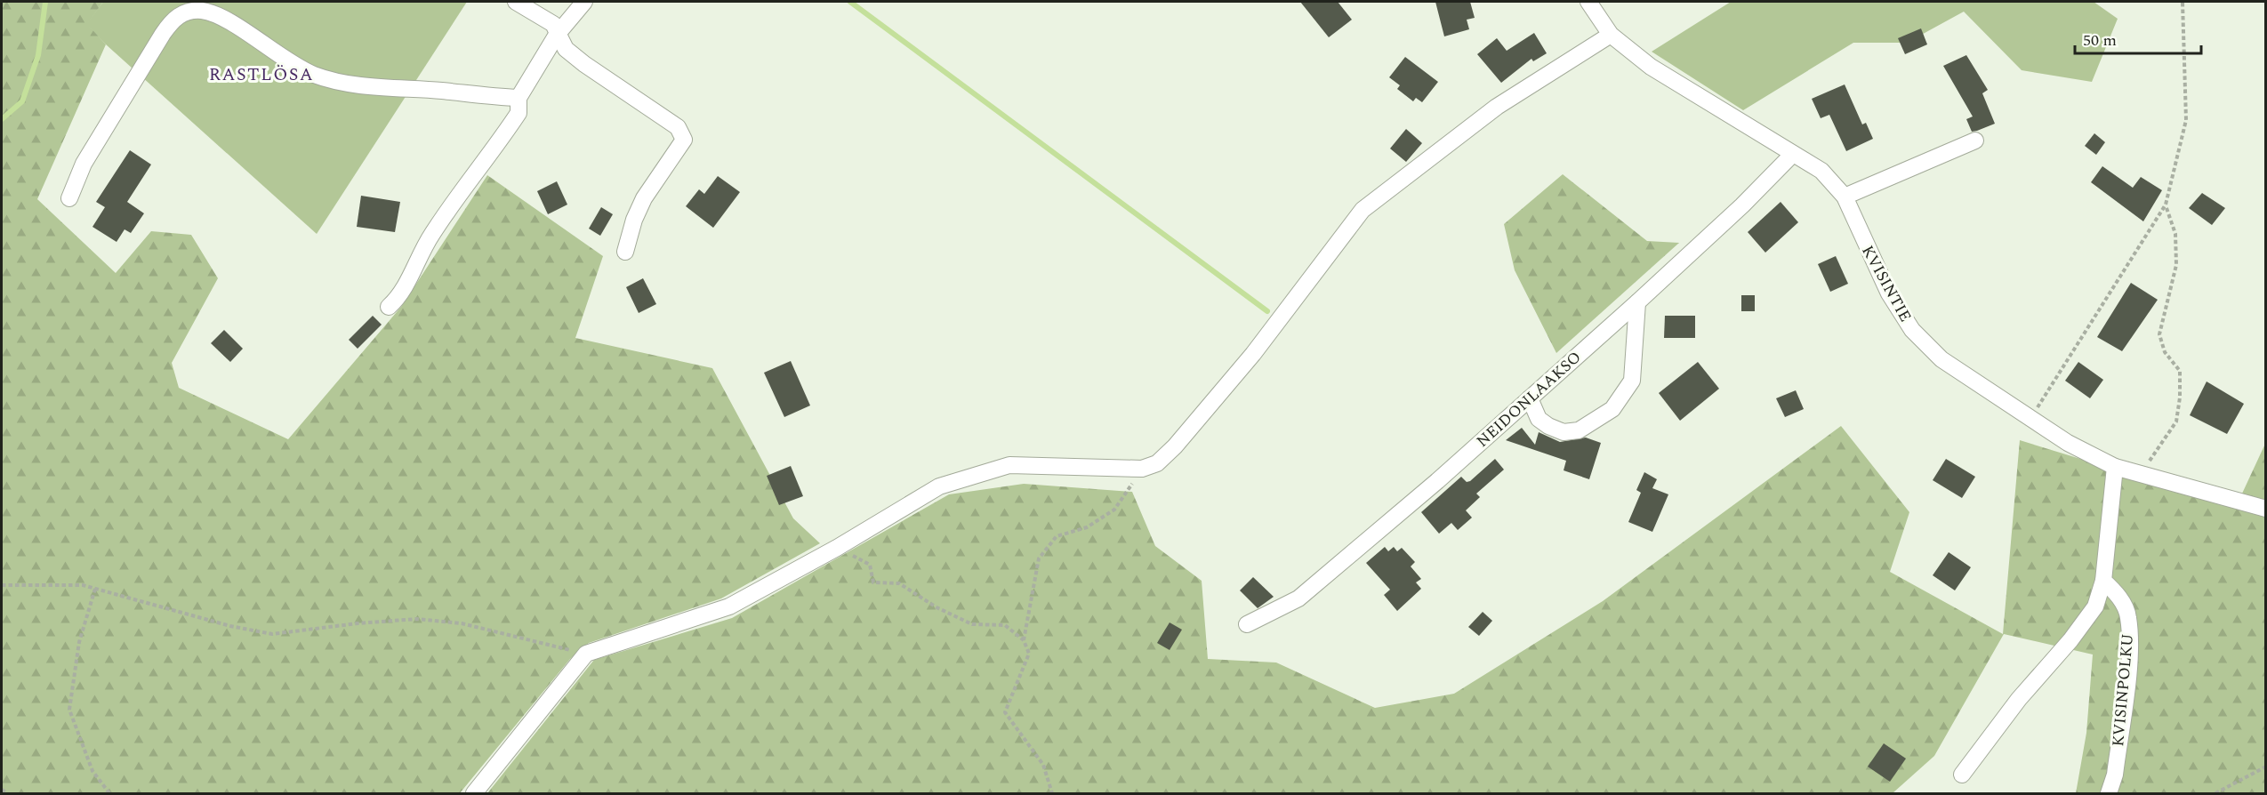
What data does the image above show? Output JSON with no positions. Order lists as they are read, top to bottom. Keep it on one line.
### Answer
{"streets":{"street":["KVISINTIE","NEIDONLAAKSO","KVISINPOLKU"]},"crossings":[["KVISINTIE","NEIDONLAAKSO"]],"districts":["RASTLÖSA"],"scale_bar":"50 m"}
